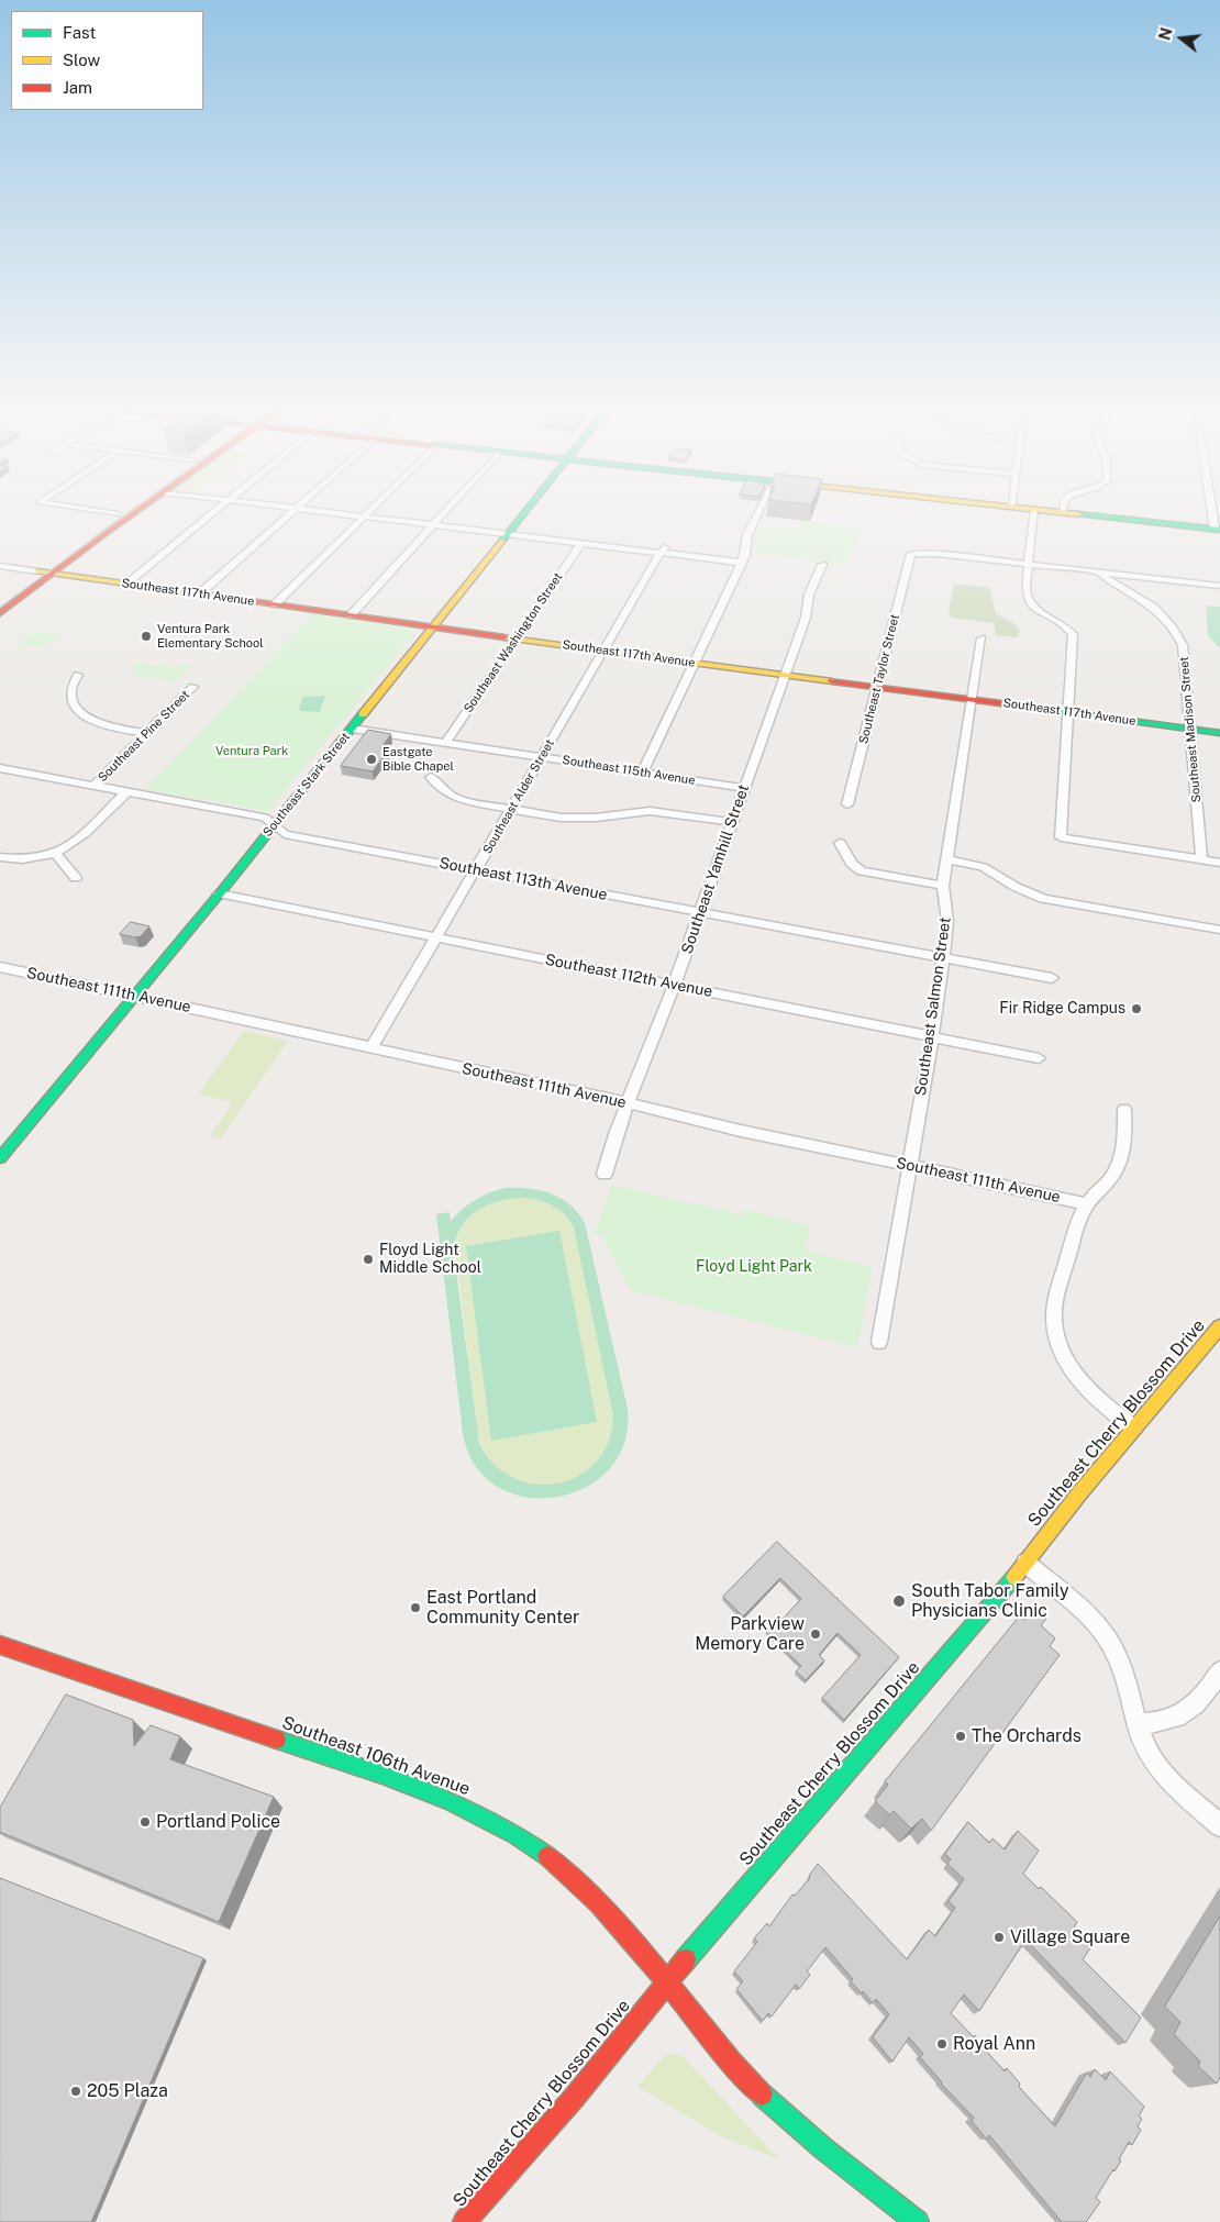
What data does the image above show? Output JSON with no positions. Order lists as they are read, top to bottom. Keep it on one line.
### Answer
{"streets":{"main road":["Southeast 117th Avenue","Southeast Stark Street","Southeast Cherry Blossom Drive","Southeast 106th Avenue"],"street":["Southeast Washington Street","Southeast Taylor Street","Southeast Madison Street","Southeast Pine Street","Southeast 115th Avenue","Southeast Alder Street","Southeast Yamhill Street","Southeast 113th Avenue","Southeast 112th Avenue","Southeast 111th Avenue","Southeast Salmon Street"]},"crossings":[["Southeast 117th Avenue","Southeast Washington Street"],["Southeast 117th Avenue","Southeast Taylor Street"],["Southeast 117th Avenue","Southeast Madison Street"],["Southeast 117th Avenue","Southeast Stark Street"],["Southeast 117th Avenue","Southeast Alder Street"],["Southeast 117th Avenue","Southeast Yamhill Street"],["Southeast 117th Avenue","Southeast Salmon Street"],["Southeast Washington Street","Southeast 115th Avenue"],["Southeast Pine Street","Southeast 113th Avenue"],["Southeast 115th Avenue","Southeast Stark Street"],["Southeast 115th Avenue","Southeast Alder Street"],["Southeast 115th Avenue","Southeast Yamhill Street"],["Southeast Stark Street","Southeast 113th Avenue"],["Southeast Stark Street","Southeast 112th Avenue"],["Southeast Stark Street","Southeast 111th Avenue"],["Southeast Alder Street","Southeast 113th Avenue"],["Southeast Alder Street","Southeast 112th Avenue"],["Southeast Alder Street","Southeast 111th Avenue"],["Southeast Yamhill Street","Southeast 113th Avenue"],["Southeast Yamhill Street","Southeast 112th Avenue"],["Southeast Yamhill Street","Southeast 111th Avenue"],["Southeast 113th Avenue","Southeast Salmon Street"],["Southeast 112th Avenue","Southeast Salmon Street"],["Southeast 111th Avenue","Southeast Salmon Street"],["Southeast Cherry Blossom Drive","Southeast 106th Avenue"]],"parks":["Ventura Park","Floyd Light Park"],"places":["Ventura Park Elementary School","Eastgate Bible Chapel","Fir Ridge Campus","Floyd Light Middle School","South Tabor Family Physicians Clinic","East Portland Community Center","Parkview Memory Care","The Orchards","Portland Police","Village Square","Royal Ann","205 Plaza"],"legend":["Fast","Slow","Jam"],"north":"left"}
